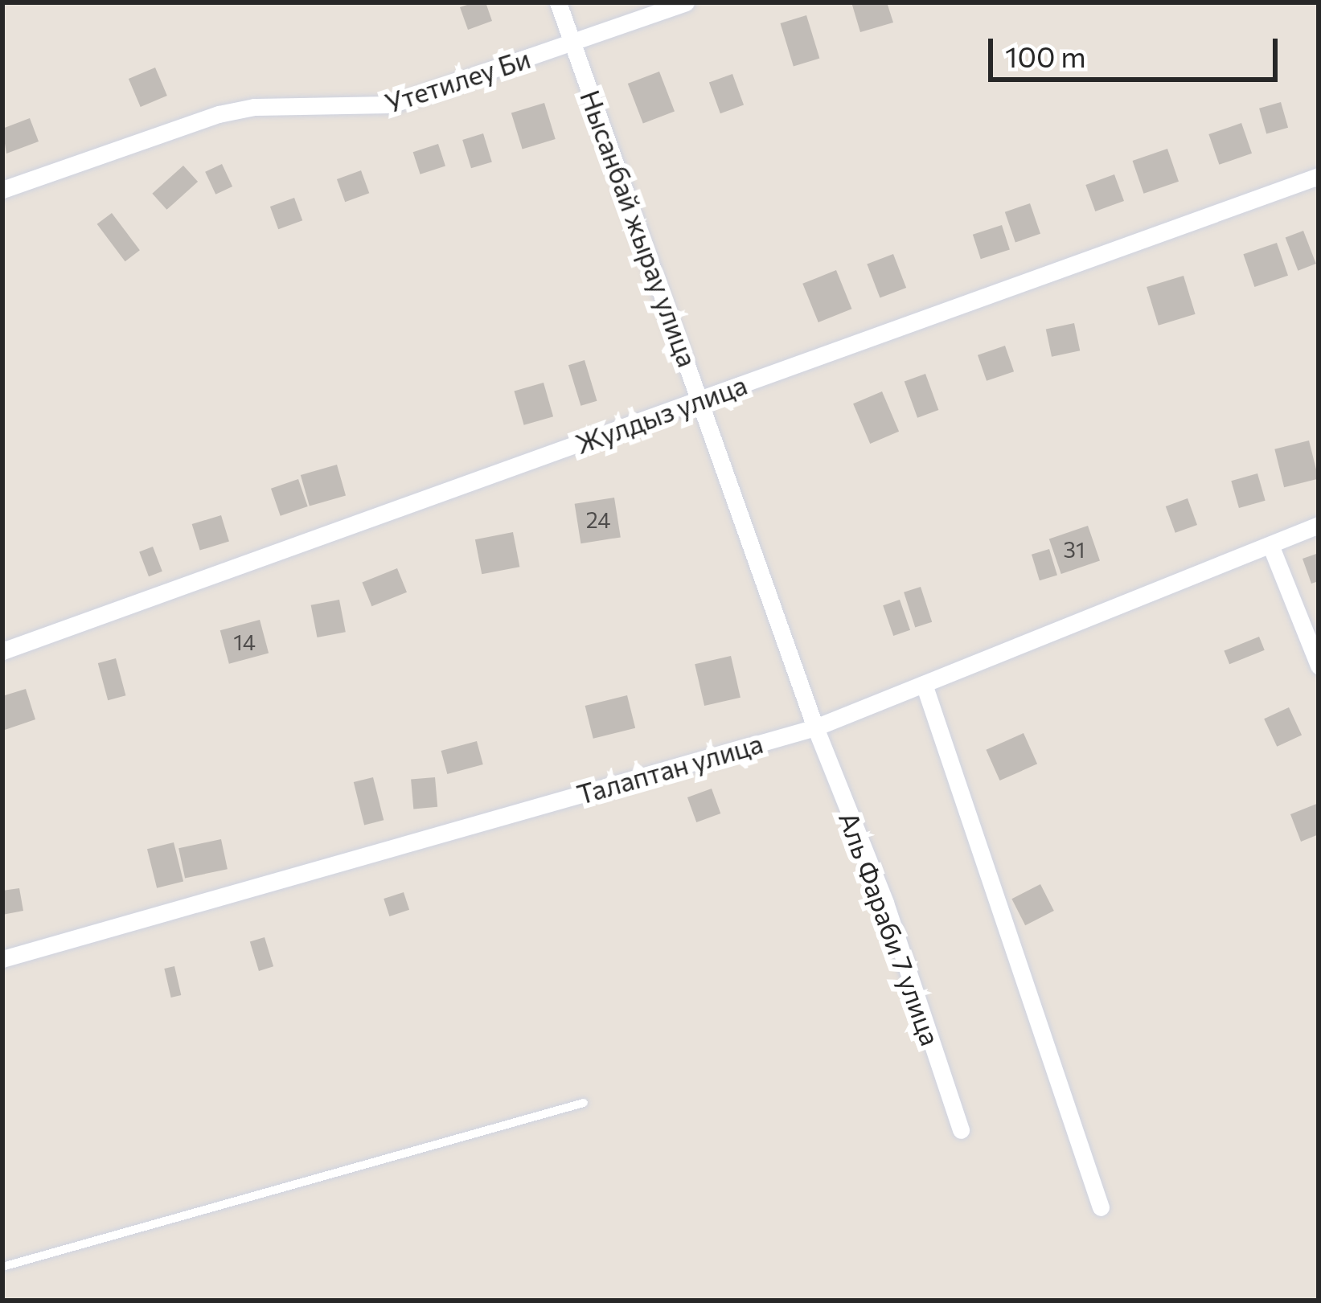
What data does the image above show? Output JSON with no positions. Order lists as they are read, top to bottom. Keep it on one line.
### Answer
{"streets":{"street":["Утетилеу Би","Нысанбай жырау улица","Жулдыз улица","Талаптан улица","Аль Фараби 7 улица"]},"crossings":[["Утетилеу Би","Нысанбай жырау улица"],["Нысанбай жырау улица","Жулдыз улица"],["Нысанбай жырау улица","Талаптан улица"],["Нысанбай жырау улица","Аль Фараби 7 улица"],["Талаптан улица","Аль Фараби 7 улица"]],"house_numbers":["24","31","14"],"scale_bar":"100 m"}
